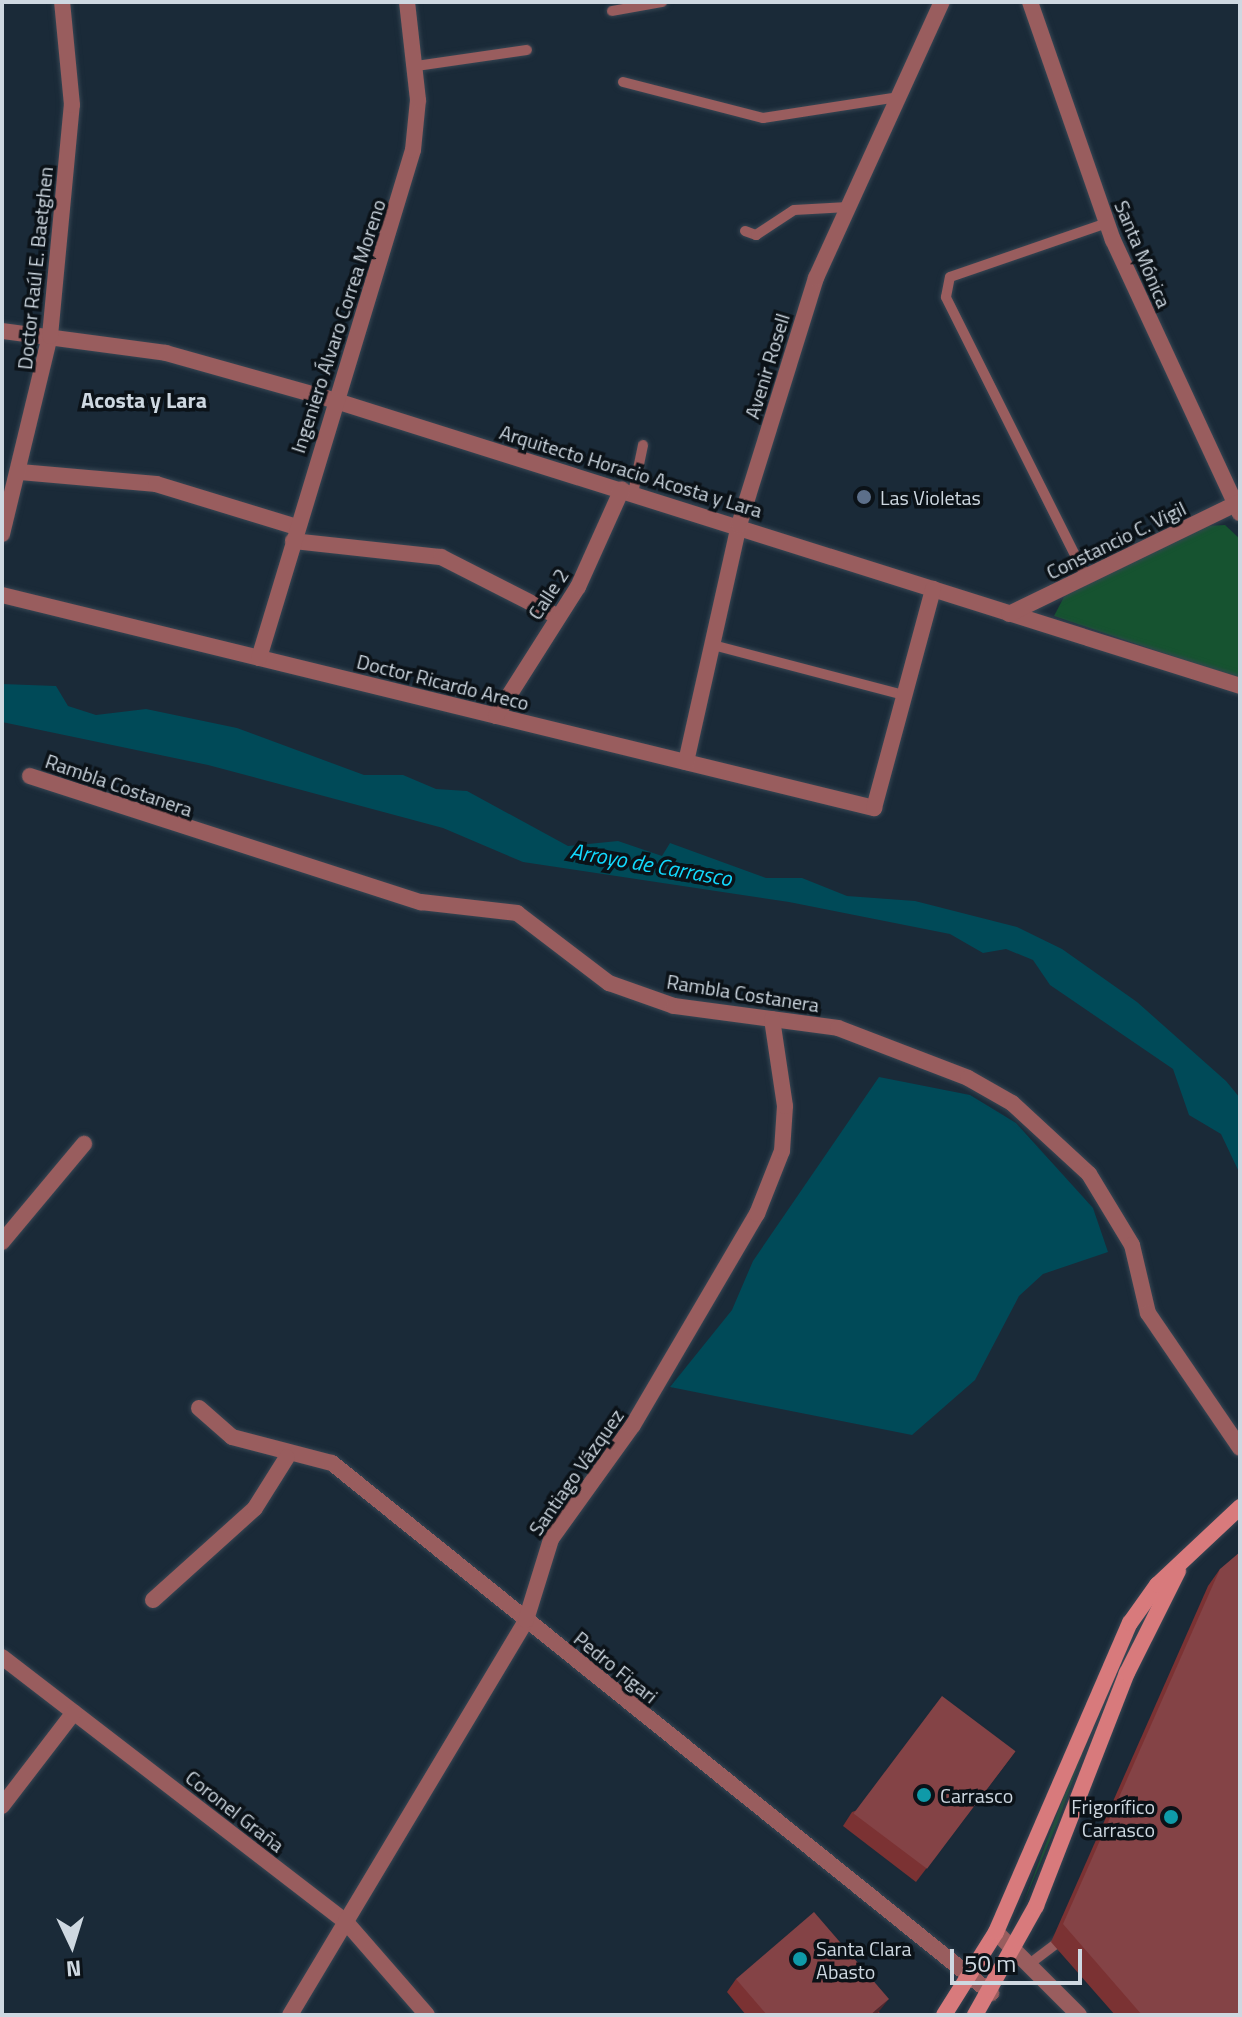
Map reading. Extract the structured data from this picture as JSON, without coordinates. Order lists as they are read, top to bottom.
{
  "streets": {
    "street": [
      "Santa Mónica",
      "Doctor Raúl E. Baetghen",
      "Ingeniero Álvaro Correa Moreno",
      "Avenir Rosell",
      "Arquitecto Horacio Acosta y Lara",
      "Constancio C. Vigil",
      "Calle 2",
      "Doctor Ricardo Areco",
      "Rambla Costanera",
      "Santiago Vázquez",
      "Pedro Figari",
      "Coronel Graña"
    ]
  },
  "crossings": [
    ["Santa Mónica", "Constancio C. Vigil"],
    ["Doctor Raúl E. Baetghen", "Arquitecto Horacio Acosta y Lara"],
    ["Ingeniero Álvaro Correa Moreno", "Arquitecto Horacio Acosta y Lara"],
    ["Ingeniero Álvaro Correa Moreno", "Doctor Ricardo Areco"],
    ["Avenir Rosell", "Arquitecto Horacio Acosta y Lara"],
    ["Avenir Rosell", "Doctor Ricardo Areco"],
    ["Arquitecto Horacio Acosta y Lara", "Constancio C. Vigil"],
    ["Arquitecto Horacio Acosta y Lara", "Calle 2"],
    ["Calle 2", "Doctor Ricardo Areco"],
    ["Rambla Costanera", "Santiago Vázquez"],
    ["Santiago Vázquez", "Pedro Figari"],
    ["Santiago Vázquez", "Coronel Graña"]
  ],
  "districts": ["Acosta y Lara"],
  "water": ["Arroyo de Carrasco"],
  "places": [
    "Las Violetas",
    "Carrasco",
    "Frigorífico Carrasco",
    "Santa Clara Abasto"
  ],
  "scale_bar": "50 m",
  "north": "bottom"
}
